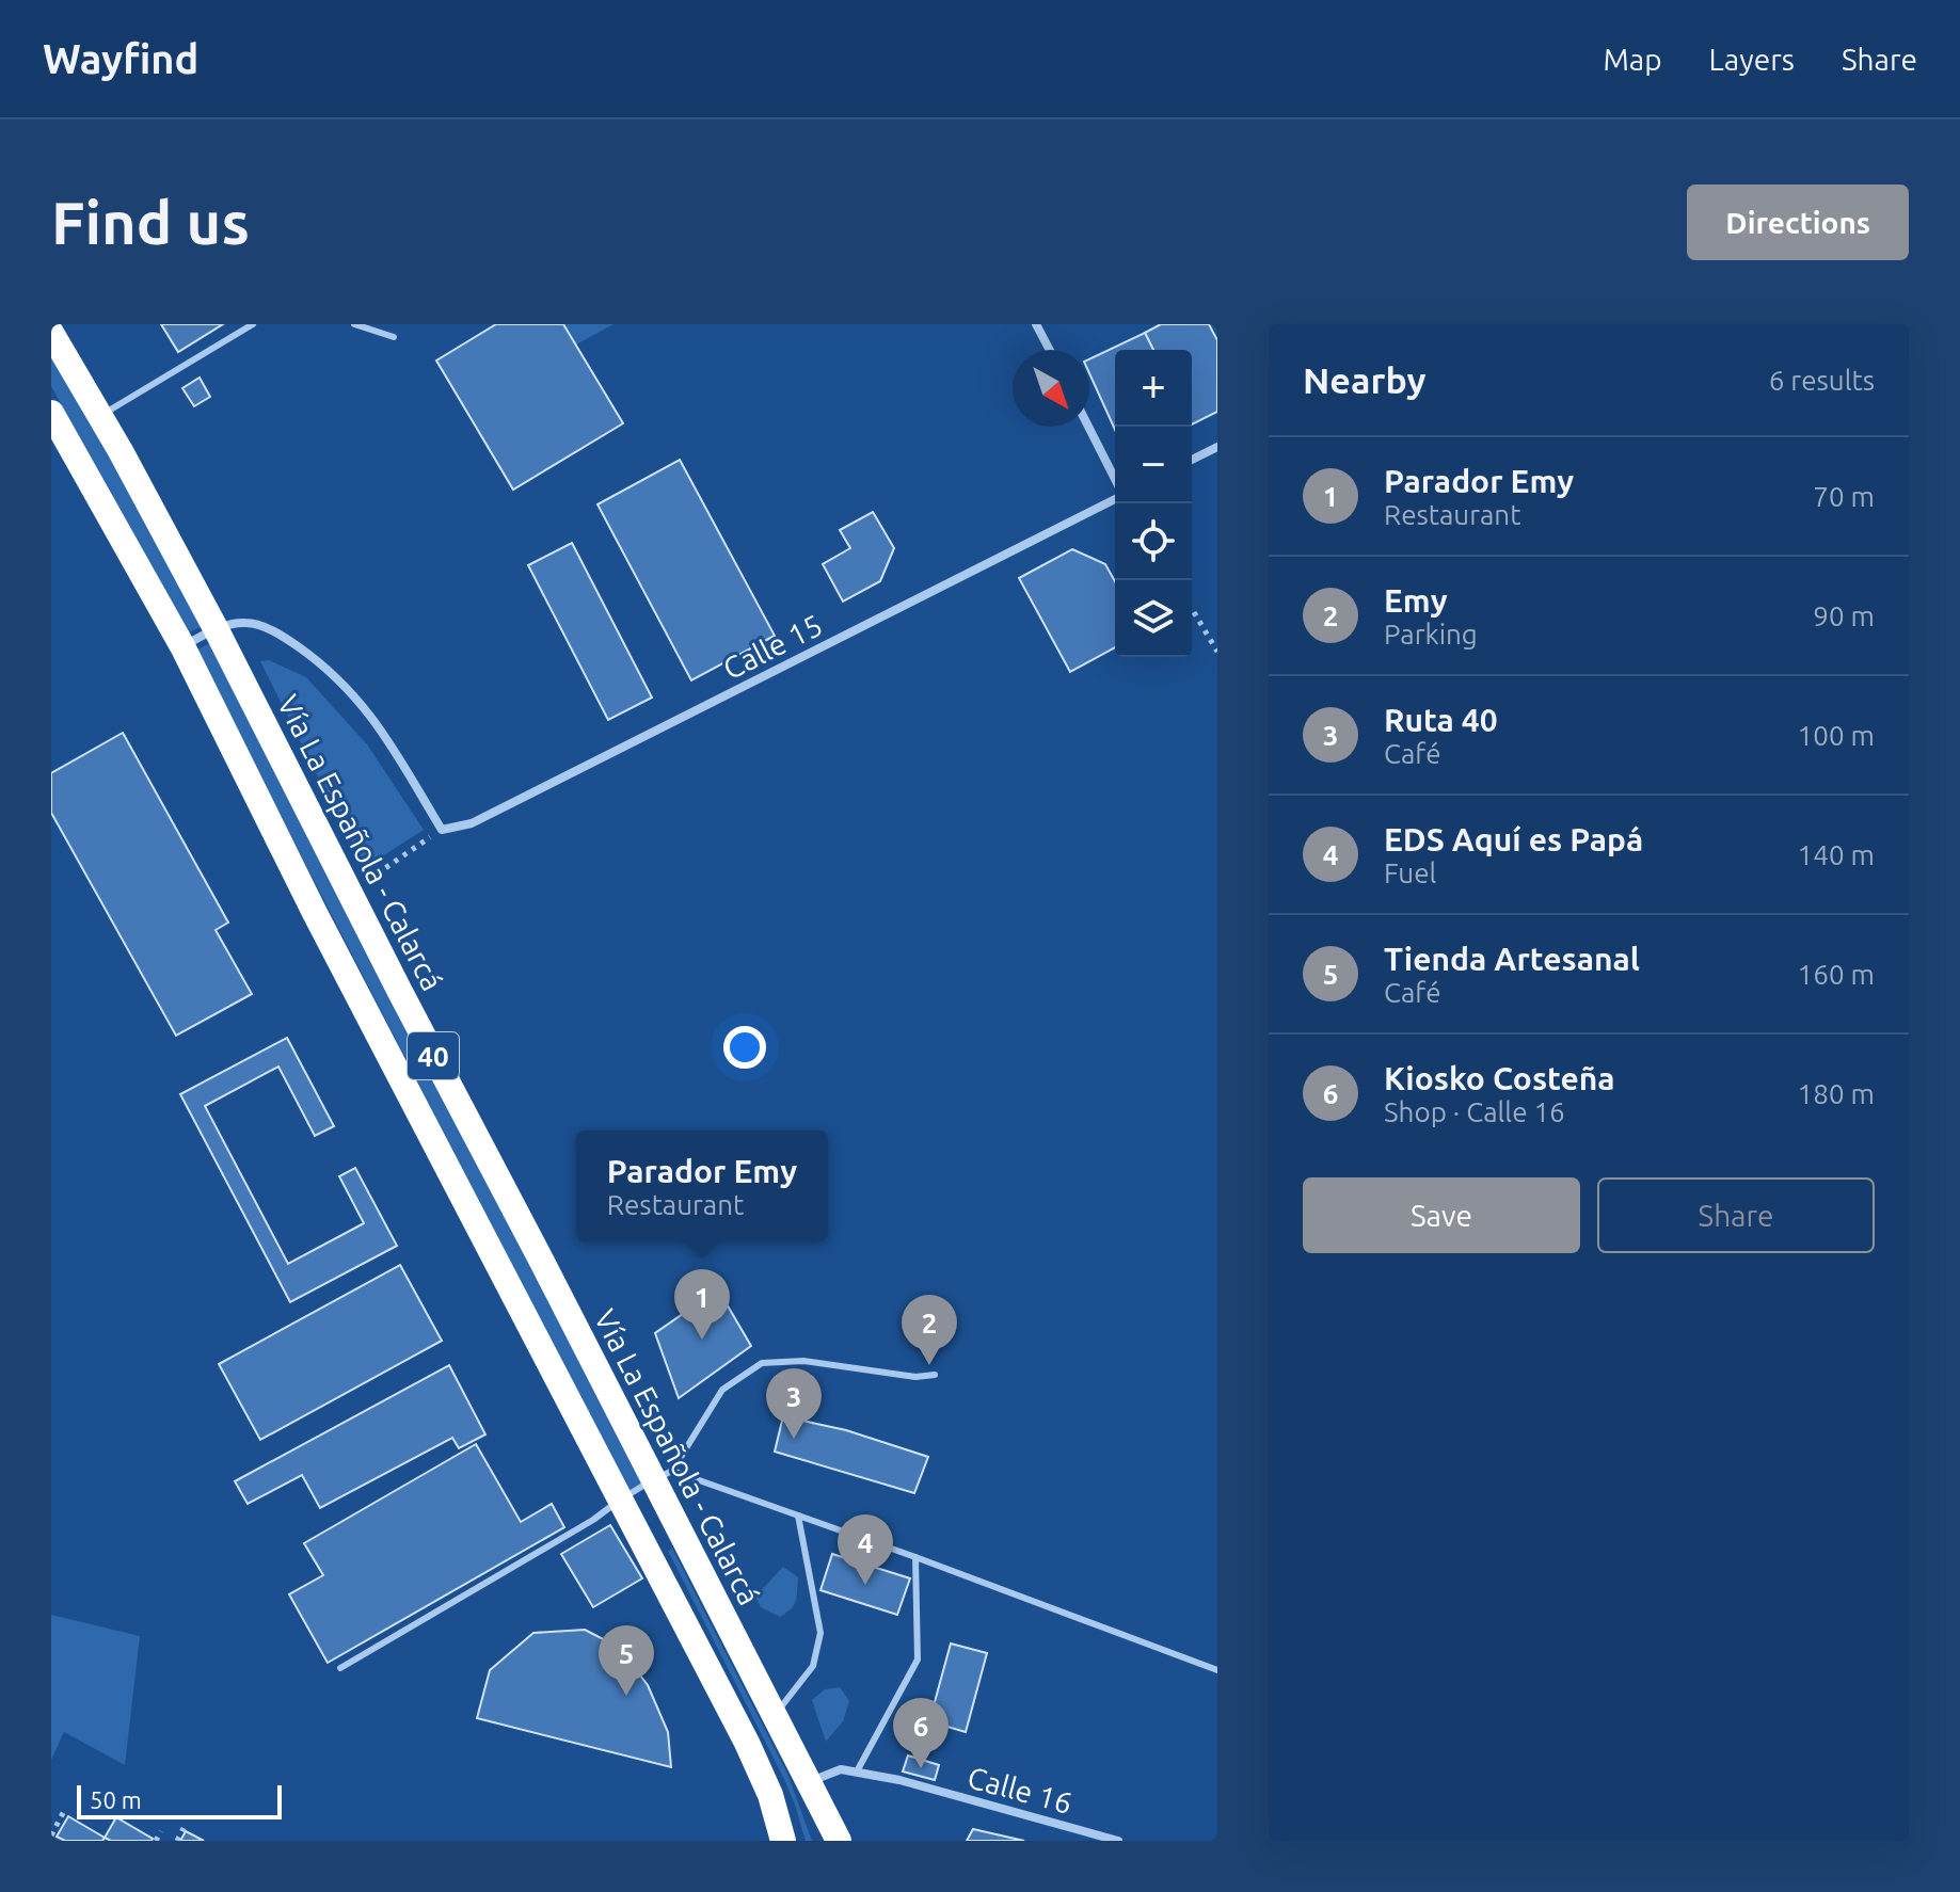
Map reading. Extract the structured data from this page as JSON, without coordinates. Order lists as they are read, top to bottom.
{
  "streets": {
    "highway": ["Vía La Española - Calarcá", "40"],
    "street": ["Calle 15", "Calle 16"]
  },
  "crossings": [
    ["Vía La Española - Calarcá", "Calle 16"]
  ],
  "scale_bar": "50 m",
  "north": "bottom right",
  "page": {
    "header": "Wayfind",
    "nav": ["Map", "Layers", "Share"],
    "buttons": [
      "Directions",
      ["Save", "Share"]
    ],
    "title": "Find us",
    "heading": ["Nearby", "6 results"],
    "map_buttons": ["+", "−"],
    "list": [
      {
        "mark": "1",
        "name": "Parador Emy",
        "note": "Restaurant",
        "value": "70 m"
      },
      {
        "mark": "2",
        "name": "Emy",
        "note": "Parking",
        "value": "90 m"
      },
      {
        "mark": "3",
        "name": "Ruta 40",
        "note": "Café",
        "value": "100 m"
      },
      {
        "mark": "4",
        "name": "EDS Aquí es Papá",
        "note": "Fuel",
        "value": "140 m"
      },
      {
        "mark": "5",
        "name": "Tienda Artesanal",
        "note": "Café",
        "value": "160 m"
      },
      {
        "mark": "6",
        "name": "Kiosko Costeña",
        "note": "Shop · Calle 16",
        "value": "180 m"
      }
    ],
    "popup": ["Parador Emy", "Restaurant"],
    "pins": [
      "1",
      "2",
      "3",
      "4",
      "5",
      "6"
    ],
    "scale": "50 m"
  }
}
